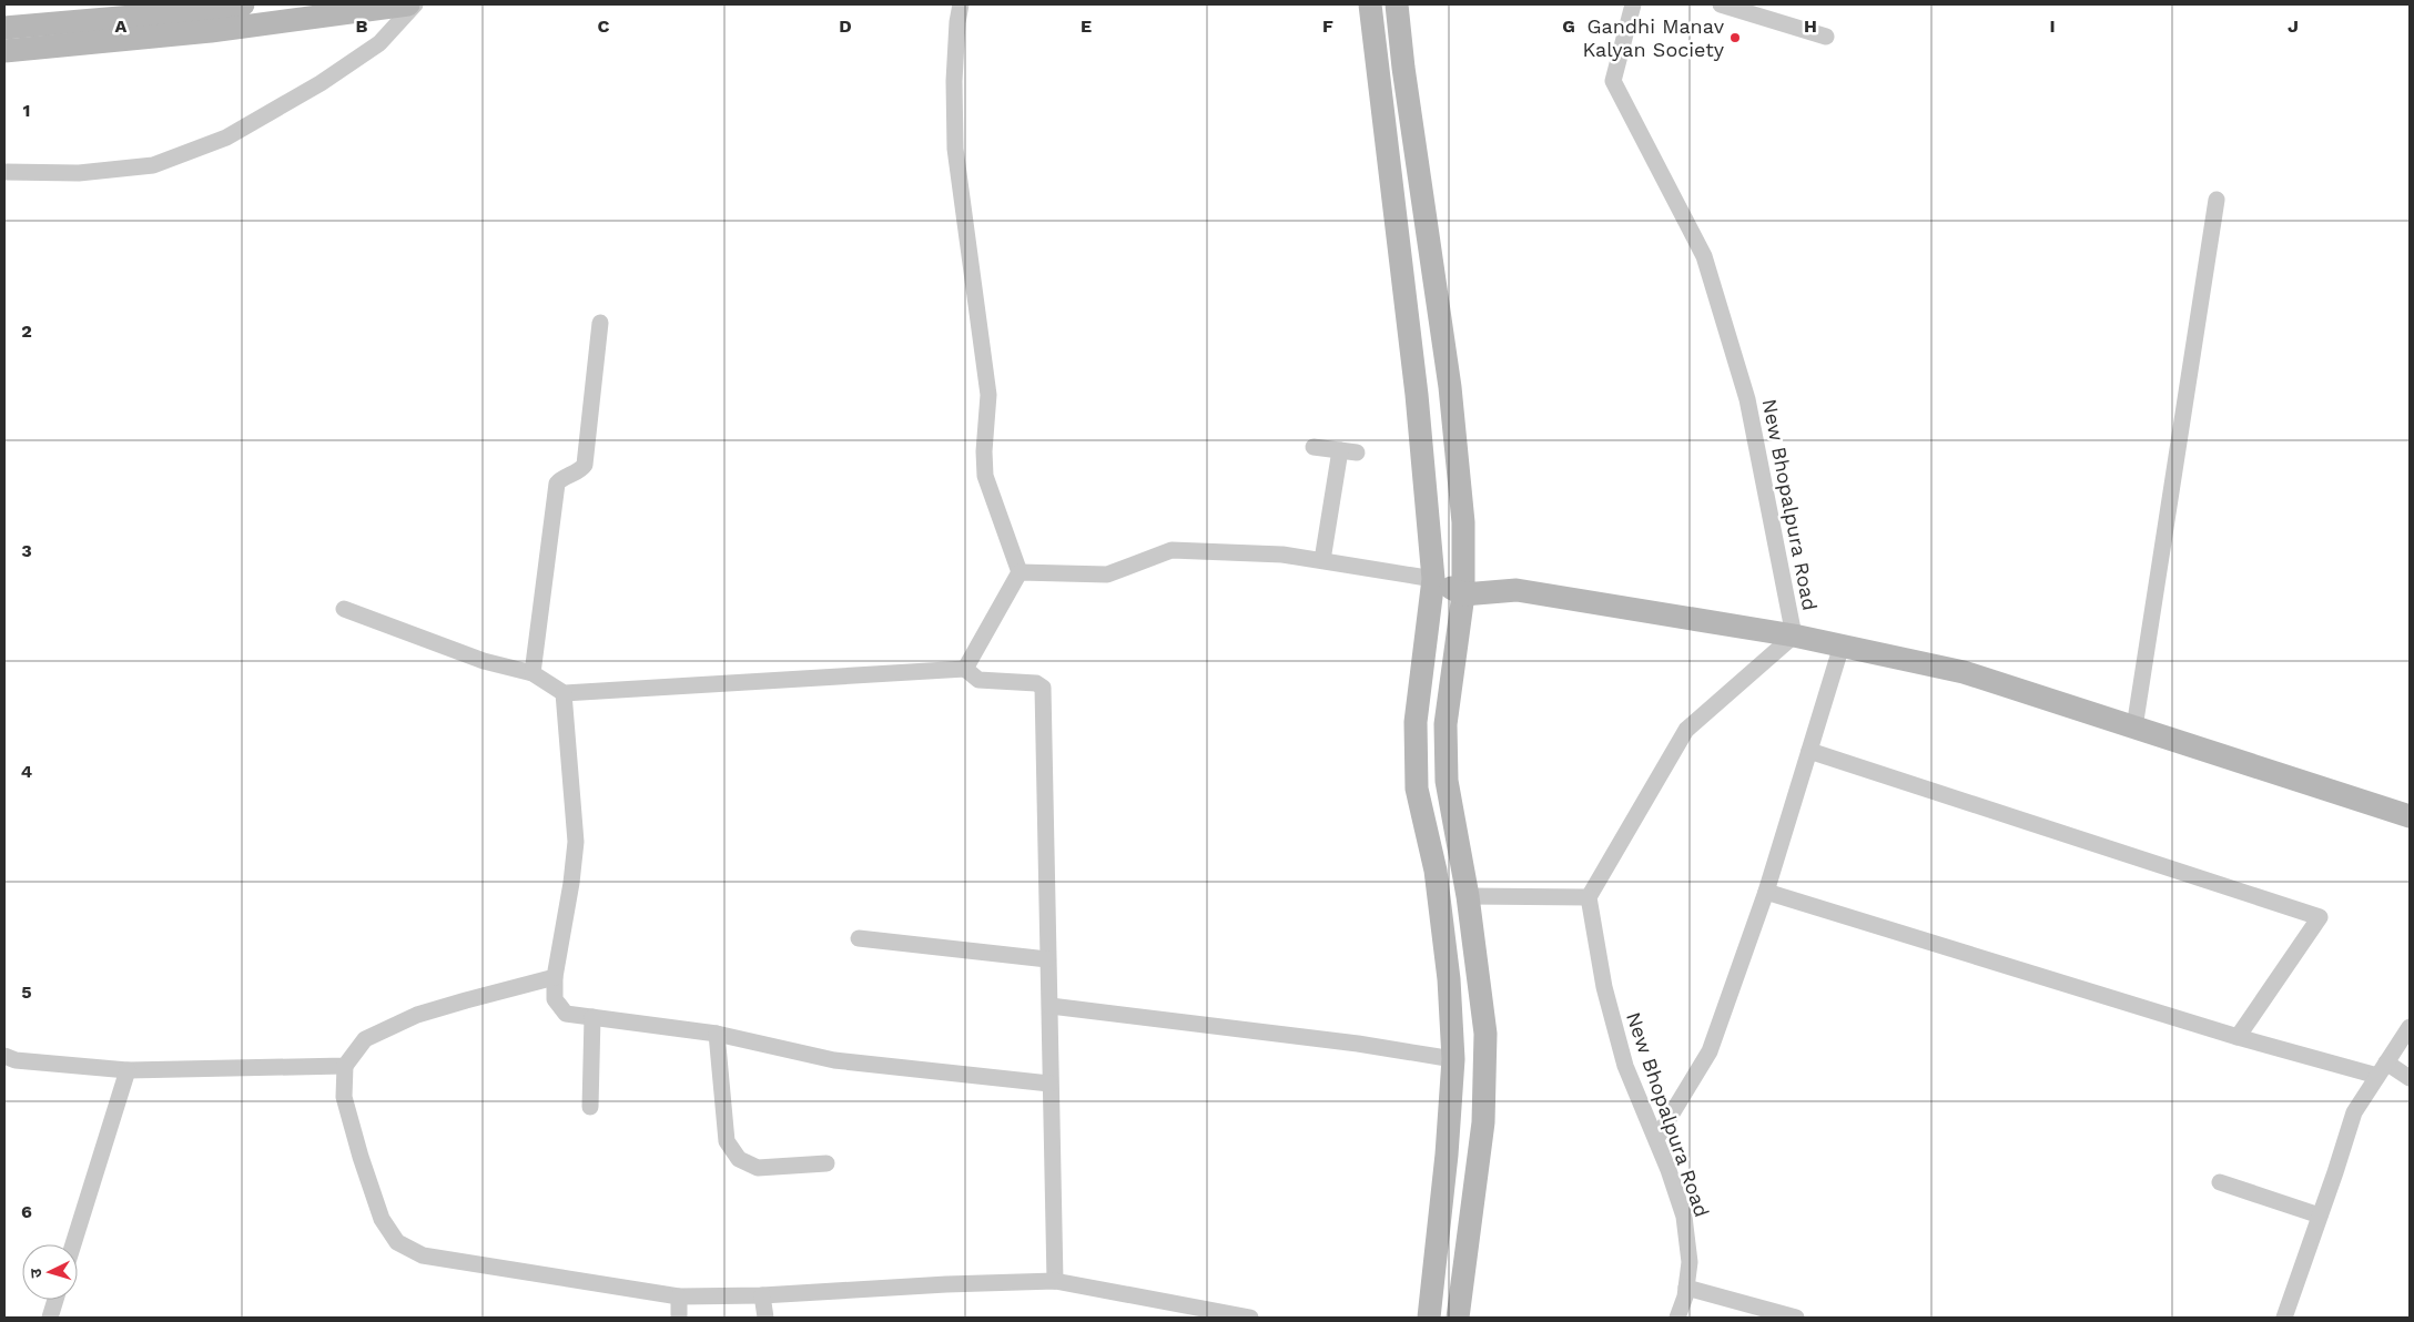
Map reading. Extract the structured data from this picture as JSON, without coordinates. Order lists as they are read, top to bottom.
{
  "streets": {
    "street": ["New Bhopalpura Road"]
  },
  "places": ["Gandhi Manav Kalyan Society"],
  "north": "left",
  "grid": {
    "columns": [
      "A",
      "B",
      "C",
      "D",
      "E",
      "F",
      "G",
      "H",
      "I",
      "J"
    ],
    "rows": [
      "1",
      "2",
      "3",
      "4",
      "5",
      "6"
    ]
  }
}
